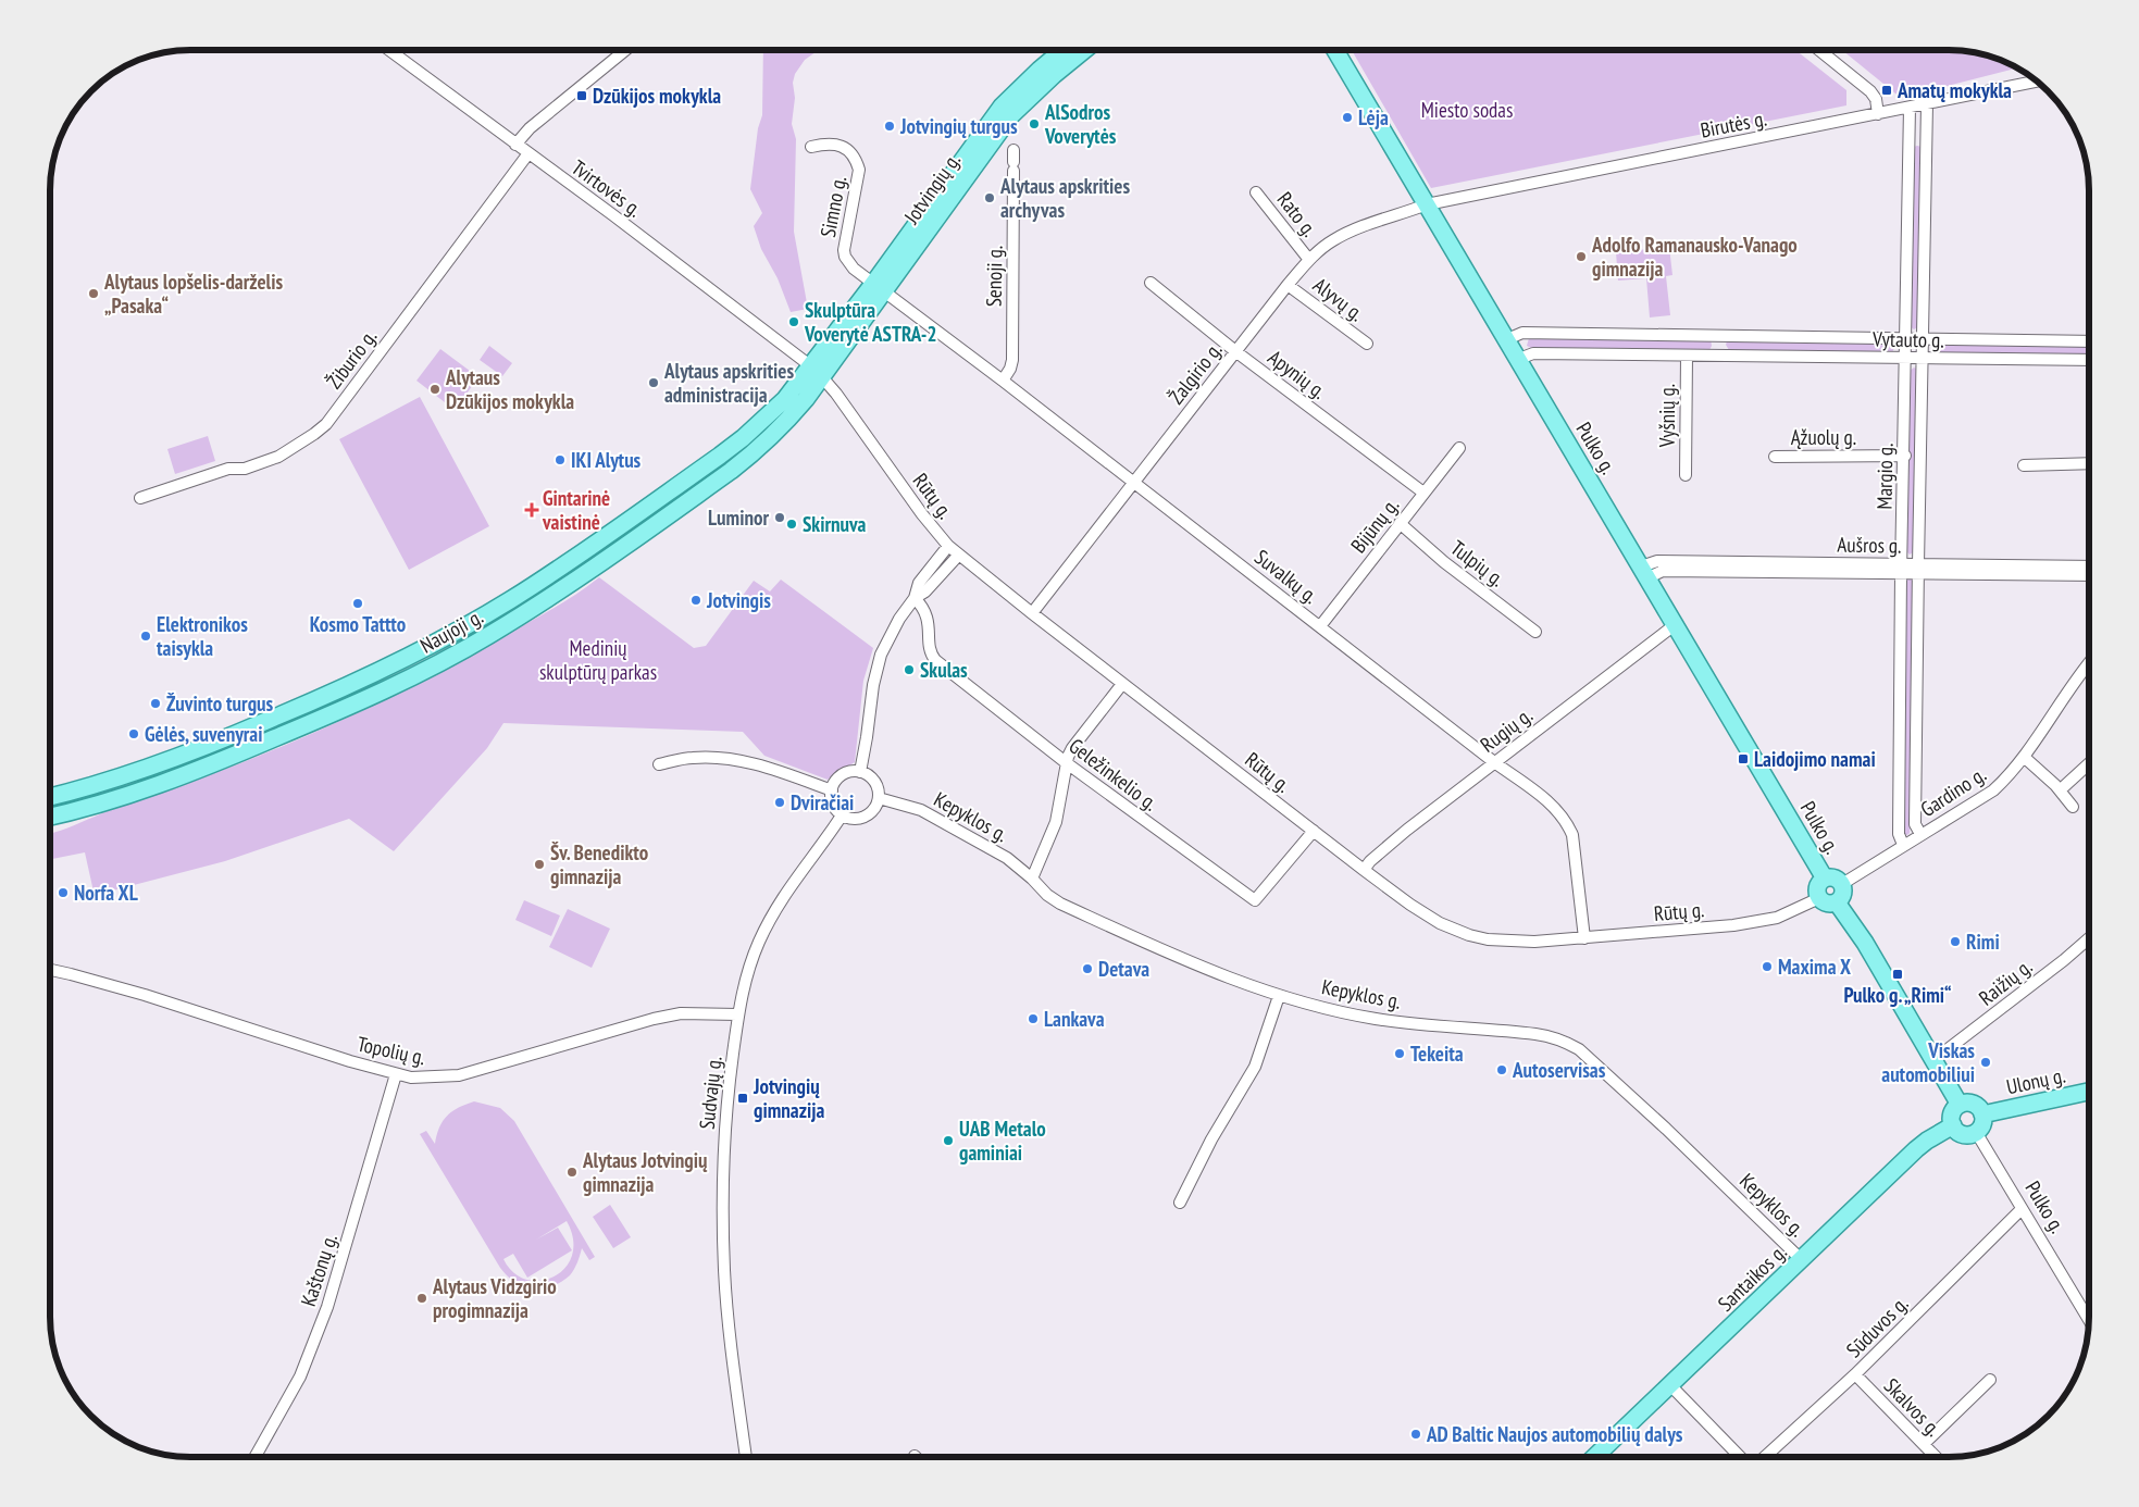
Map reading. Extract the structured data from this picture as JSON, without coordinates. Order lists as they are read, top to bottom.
{
  "streets": {
    "main road": [
      "Jotvingių g.",
      "Pulko g.",
      "Naujoji g.",
      "Ulonų g.",
      "Santaikos g."
    ],
    "street": [
      "Birutės g.",
      "Tvirtovės g.",
      "Simno g.",
      "Rato g.",
      "Senoji g.",
      "Alyvų g.",
      "Vytauto g.",
      "Žiburio g.",
      "Žalgirio g.",
      "Apynių g.",
      "Vyšnių g.",
      "Ąžuolų g.",
      "Margio g.",
      "Rūtų g.",
      "Bijūnų g.",
      "Aušros g.",
      "Tulpių g.",
      "Suvalkų g.",
      "Rugių g.",
      "Geležinkelio g.",
      "Gardino g.",
      "Kepyklos g.",
      "Raižių g.",
      "Topolių g.",
      "Sudvajų g.",
      "Kaštonų g.",
      "Sūduvos g.",
      "Skalvos g."
    ]
  },
  "crossings": [
    ["Birutės g.", "Žalgirio g."],
    ["Birutės g.", "Pulko g."],
    ["Birutės g.", "Margio g."],
    ["Tvirtovės g.", "Jotvingių g."],
    ["Tvirtovės g.", "Žiburio g."],
    ["Tvirtovės g.", "Rūtų g."],
    ["Tvirtovės g.", "Naujoji g."],
    ["Jotvingių g.", "Simno g."],
    ["Jotvingių g.", "Rūtų g."],
    ["Jotvingių g.", "Suvalkų g."],
    ["Jotvingių g.", "Naujoji g."],
    ["Simno g.", "Suvalkų g."],
    ["Rato g.", "Žalgirio g."],
    ["Senoji g.", "Suvalkų g."],
    ["Alyvų g.", "Žalgirio g."],
    ["Vytauto g.", "Vyšnių g."],
    ["Vytauto g.", "Pulko g."],
    ["Vytauto g.", "Margio g."],
    ["Žalgirio g.", "Apynių g."],
    ["Žalgirio g.", "Pulko g."],
    ["Žalgirio g.", "Rūtų g."],
    ["Žalgirio g.", "Suvalkų g."],
    ["Apynių g.", "Bijūnų g."],
    ["Ąžuolų g.", "Margio g."],
    ["Pulko g.", "Rūtų g."],
    ["Pulko g.", "Aušros g."],
    ["Pulko g.", "Rugių g."],
    ["Pulko g.", "Gardino g."],
    ["Pulko g.", "Ulonų g."],
    ["Pulko g.", "Santaikos g."],
    ["Pulko g.", "Sūduvos g."],
    ["Margio g.", "Aušros g."],
    ["Margio g.", "Gardino g."],
    ["Rūtų g.", "Suvalkų g."],
    ["Rūtų g.", "Naujoji g."],
    ["Rūtų g.", "Rugių g."],
    ["Rūtų g.", "Geležinkelio g."],
    ["Rūtų g.", "Gardino g."],
    ["Bijūnų g.", "Tulpių g."],
    ["Bijūnų g.", "Suvalkų g."],
    ["Suvalkų g.", "Rugių g."],
    ["Kepyklos g.", "Sudvajų g."],
    ["Kepyklos g.", "Santaikos g."],
    ["Topolių g.", "Sudvajų g."],
    ["Topolių g.", "Kaštonų g."],
    ["Ulonų g.", "Santaikos g."],
    ["Sūduvos g.", "Skalvos g."]
  ],
  "parks": ["Miesto sodas", "Medinių skulptūrų parkas"],
  "places": {
    "transit": [
      "Amatų mokykla",
      "Dzūkijos mokykla",
      "Laidojimo namai",
      "Pulko g. „Rimi“",
      "Jotvingių gimnazija"
    ],
    "other": [
      "Lėja",
      "AlSodros Voverytės",
      "Jotvingių turgus",
      "Alytaus apskrities archyvas",
      "Adolfo Ramanausko-Vanago gimnazija",
      "Alytaus lopšelis-darželis „Pasaka“",
      "Skulptūra Voverytė ASTRA-2",
      "Alytaus apskrities administracija",
      "Alytaus Dzūkijos mokykla",
      "IKI Alytus",
      "Luminor",
      "Skirnuva",
      "Jotvingis",
      "Kosmo Tattto",
      "Elektronikos taisykla",
      "Skulas",
      "Žuvinto turgus",
      "Gėlės, suvenyrai",
      "Dviračiai",
      "Šv. Benedikto gimnazija",
      "Norfa XL",
      "Rimi",
      "Maxima X",
      "Detava",
      "Lankava",
      "Tekeita",
      "Viskas automobiliui",
      "Autoservisas",
      "UAB Metalo gaminiai",
      "Alytaus Jotvingių gimnazija",
      "Alytaus Vidzgirio progimnazija",
      "AD Baltic Naujos automobilių dalys"
    ],
    "health": ["Gintarinė vaistinė"]
  }
}
